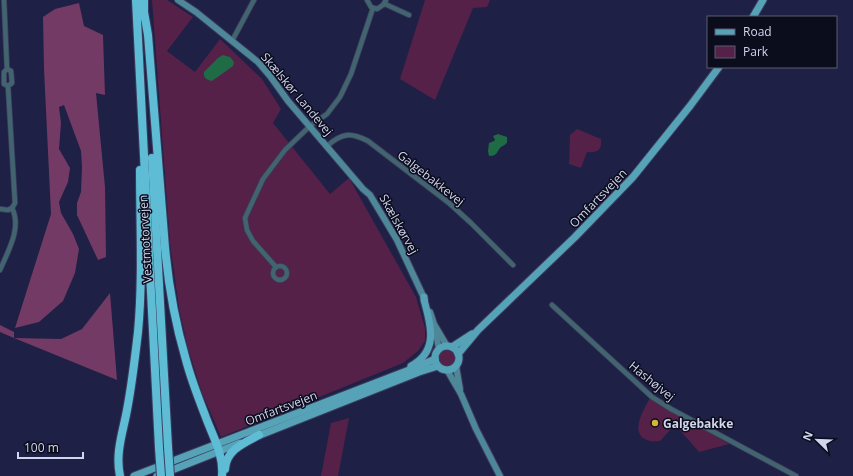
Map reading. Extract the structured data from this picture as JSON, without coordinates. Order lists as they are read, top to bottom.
{
  "streets": {
    "highway": ["Vestmotorvejen"],
    "main road": ["Omfartsvejen"],
    "street": [
      "Skælskør Landevej",
      "Galgebakkevej",
      "Skælskørvej",
      "Hashøjvej"
    ]
  },
  "crossings": [
    ["Skælskør Landevej", "Galgebakkevej"],
    ["Skælskør Landevej", "Skælskørvej"],
    ["Galgebakkevej", "Skælskørvej"],
    ["Omfartsvejen", "Skælskørvej"]
  ],
  "places": ["Galgebakke"],
  "legend": ["Road", "Park"],
  "scale_bar": "100 m",
  "north": "top left"
}
